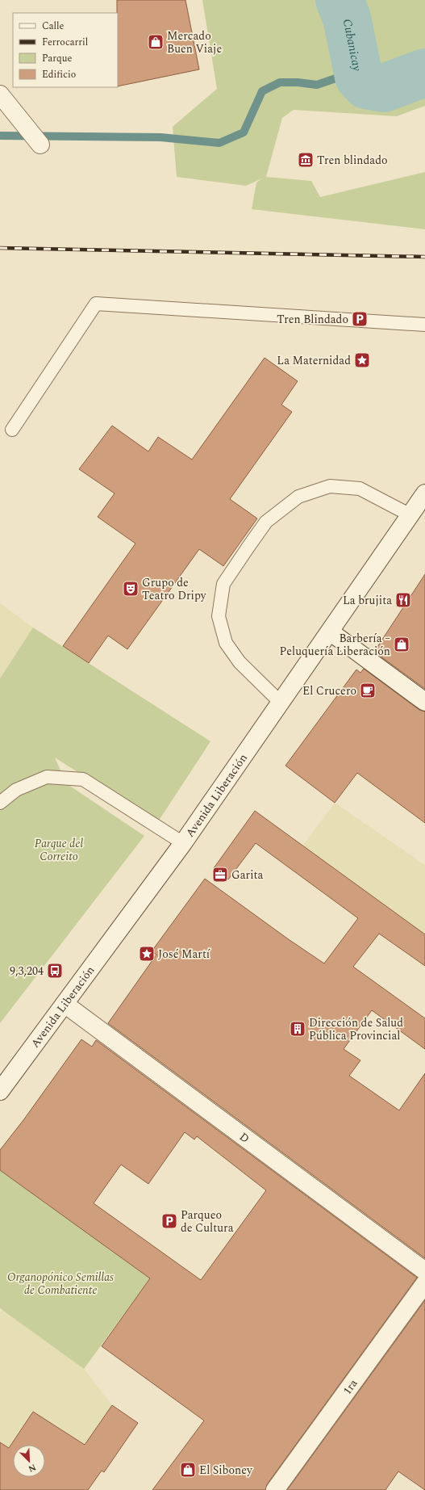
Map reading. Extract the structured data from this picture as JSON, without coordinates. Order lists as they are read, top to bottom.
{
  "streets": {
    "street": ["Avenida Liberación", "D", "1ra"]
  },
  "crossings": [
    ["Avenida Liberación", "D"]
  ],
  "water": ["Cubanicay"],
  "parks": ["Parque del Correito", "Organopónico Semillas de Combatiente"],
  "places": {
    "shop": ["Mercado Buen Viaje", "Barbería – Peluquería Liberación", "El Siboney"],
    "museum": ["Tren blindado"],
    "parking": ["Tren Blindado", "Parqueo de Cultura"],
    "place": ["La Maternidad", "José Martí"],
    "theatre": ["Grupo de Teatro Dripy"],
    "restaurant": ["La brujita"],
    "cafe": ["El Crucero"],
    "office": ["Garita"],
    "bus stop": ["9,3,204"],
    "building": ["Dirección de Salud Pública Provincial"]
  },
  "legend": [
    "Calle",
    "Ferrocarril",
    "Parque",
    "Edificio"
  ],
  "north": "bottom right"
}
